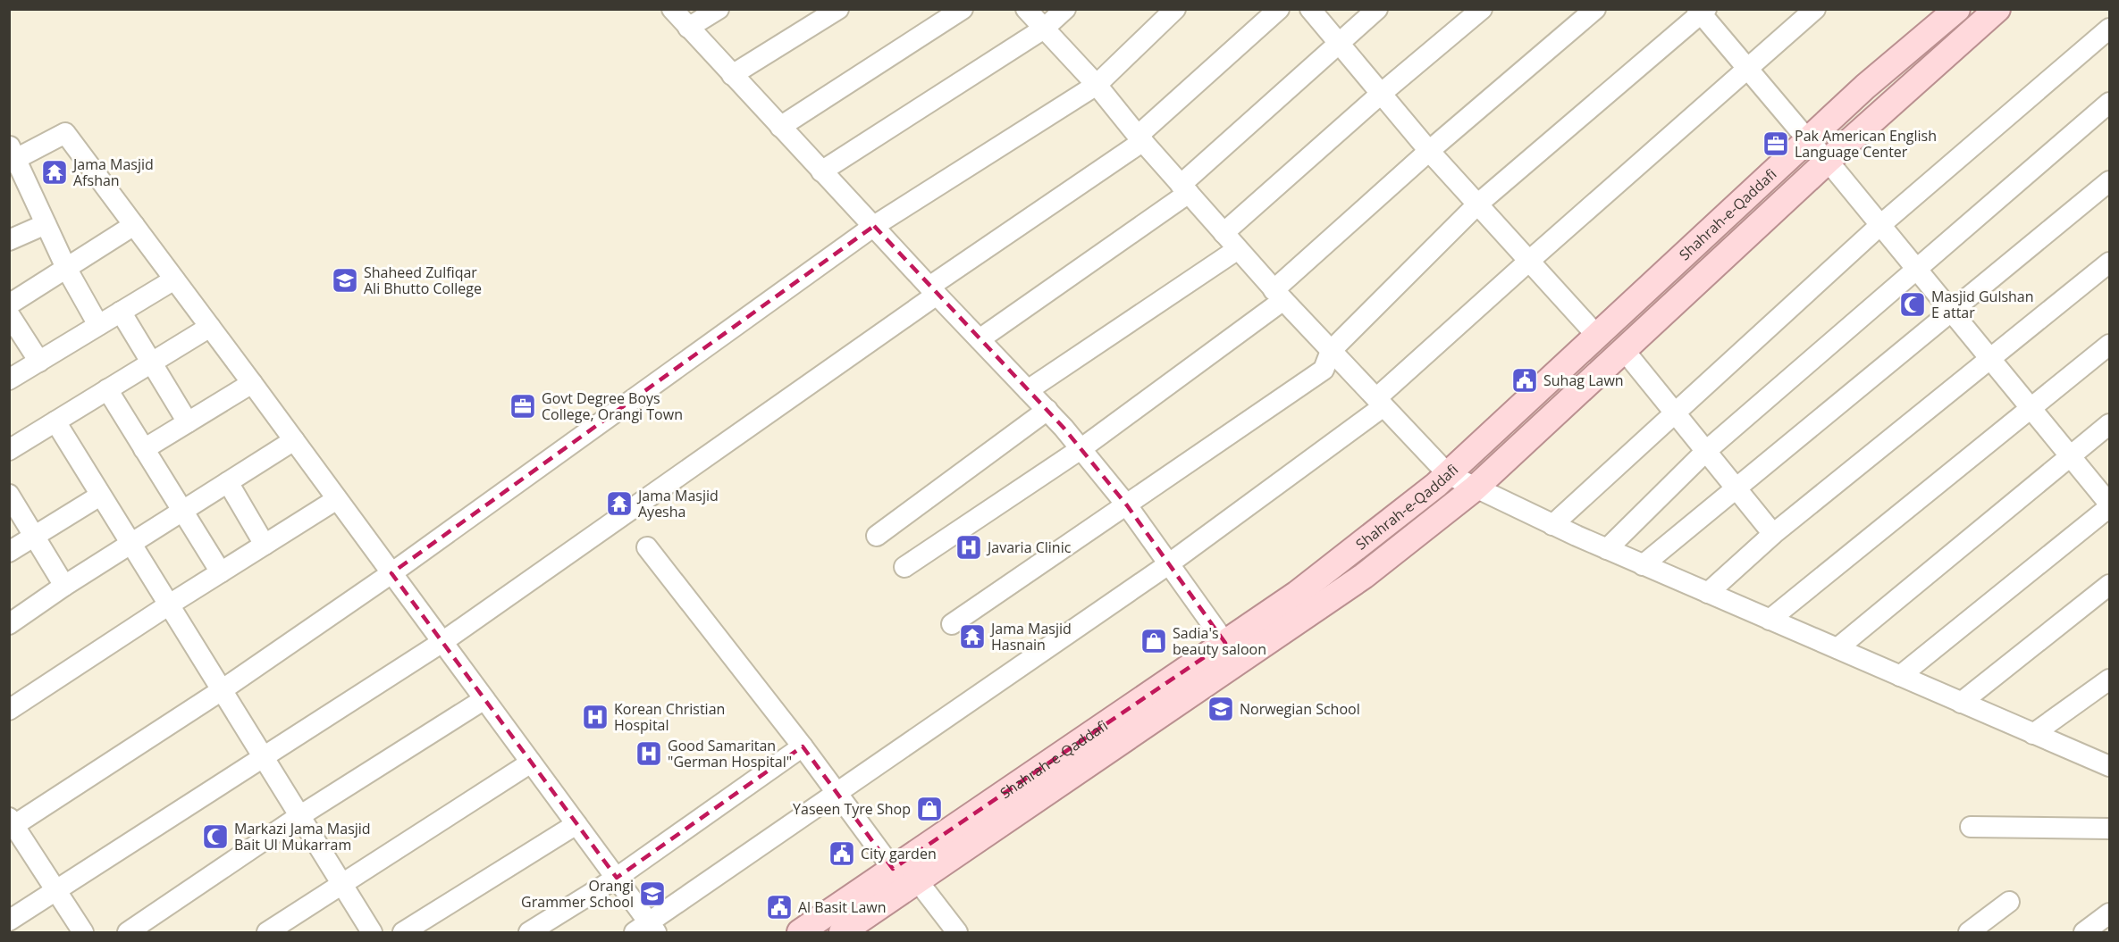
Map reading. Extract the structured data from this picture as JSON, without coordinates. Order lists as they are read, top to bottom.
{
  "streets": {
    "main road": ["Shahrah-e-Qaddafi"]
  },
  "places": {
    "office": ["Pak American English Language Center", "Govt Degree Boys College, Orangi Town"],
    "temple": ["Jama Masjid Afshan", "Jama Masjid Ayesha", "Jama Masjid Hasnain"],
    "school or university": ["Shaheed Zulfiqar Ali Bhutto College", "Norwegian School", "Orangi Grammer School"],
    "mosque": ["Masjid Gulshan E attar", "Markazi Jama Masjid Bait Ul Mukarram"],
    "public building": ["Suhag Lawn", "City garden", "Al Basit Lawn"],
    "hospital": ["Javaria Clinic", "Korean Christian Hospital", "Good Samaritan \"German Hospital\""],
    "shop": ["Sadia's beauty saloon", "Yaseen Tyre Shop"]
  }
}
